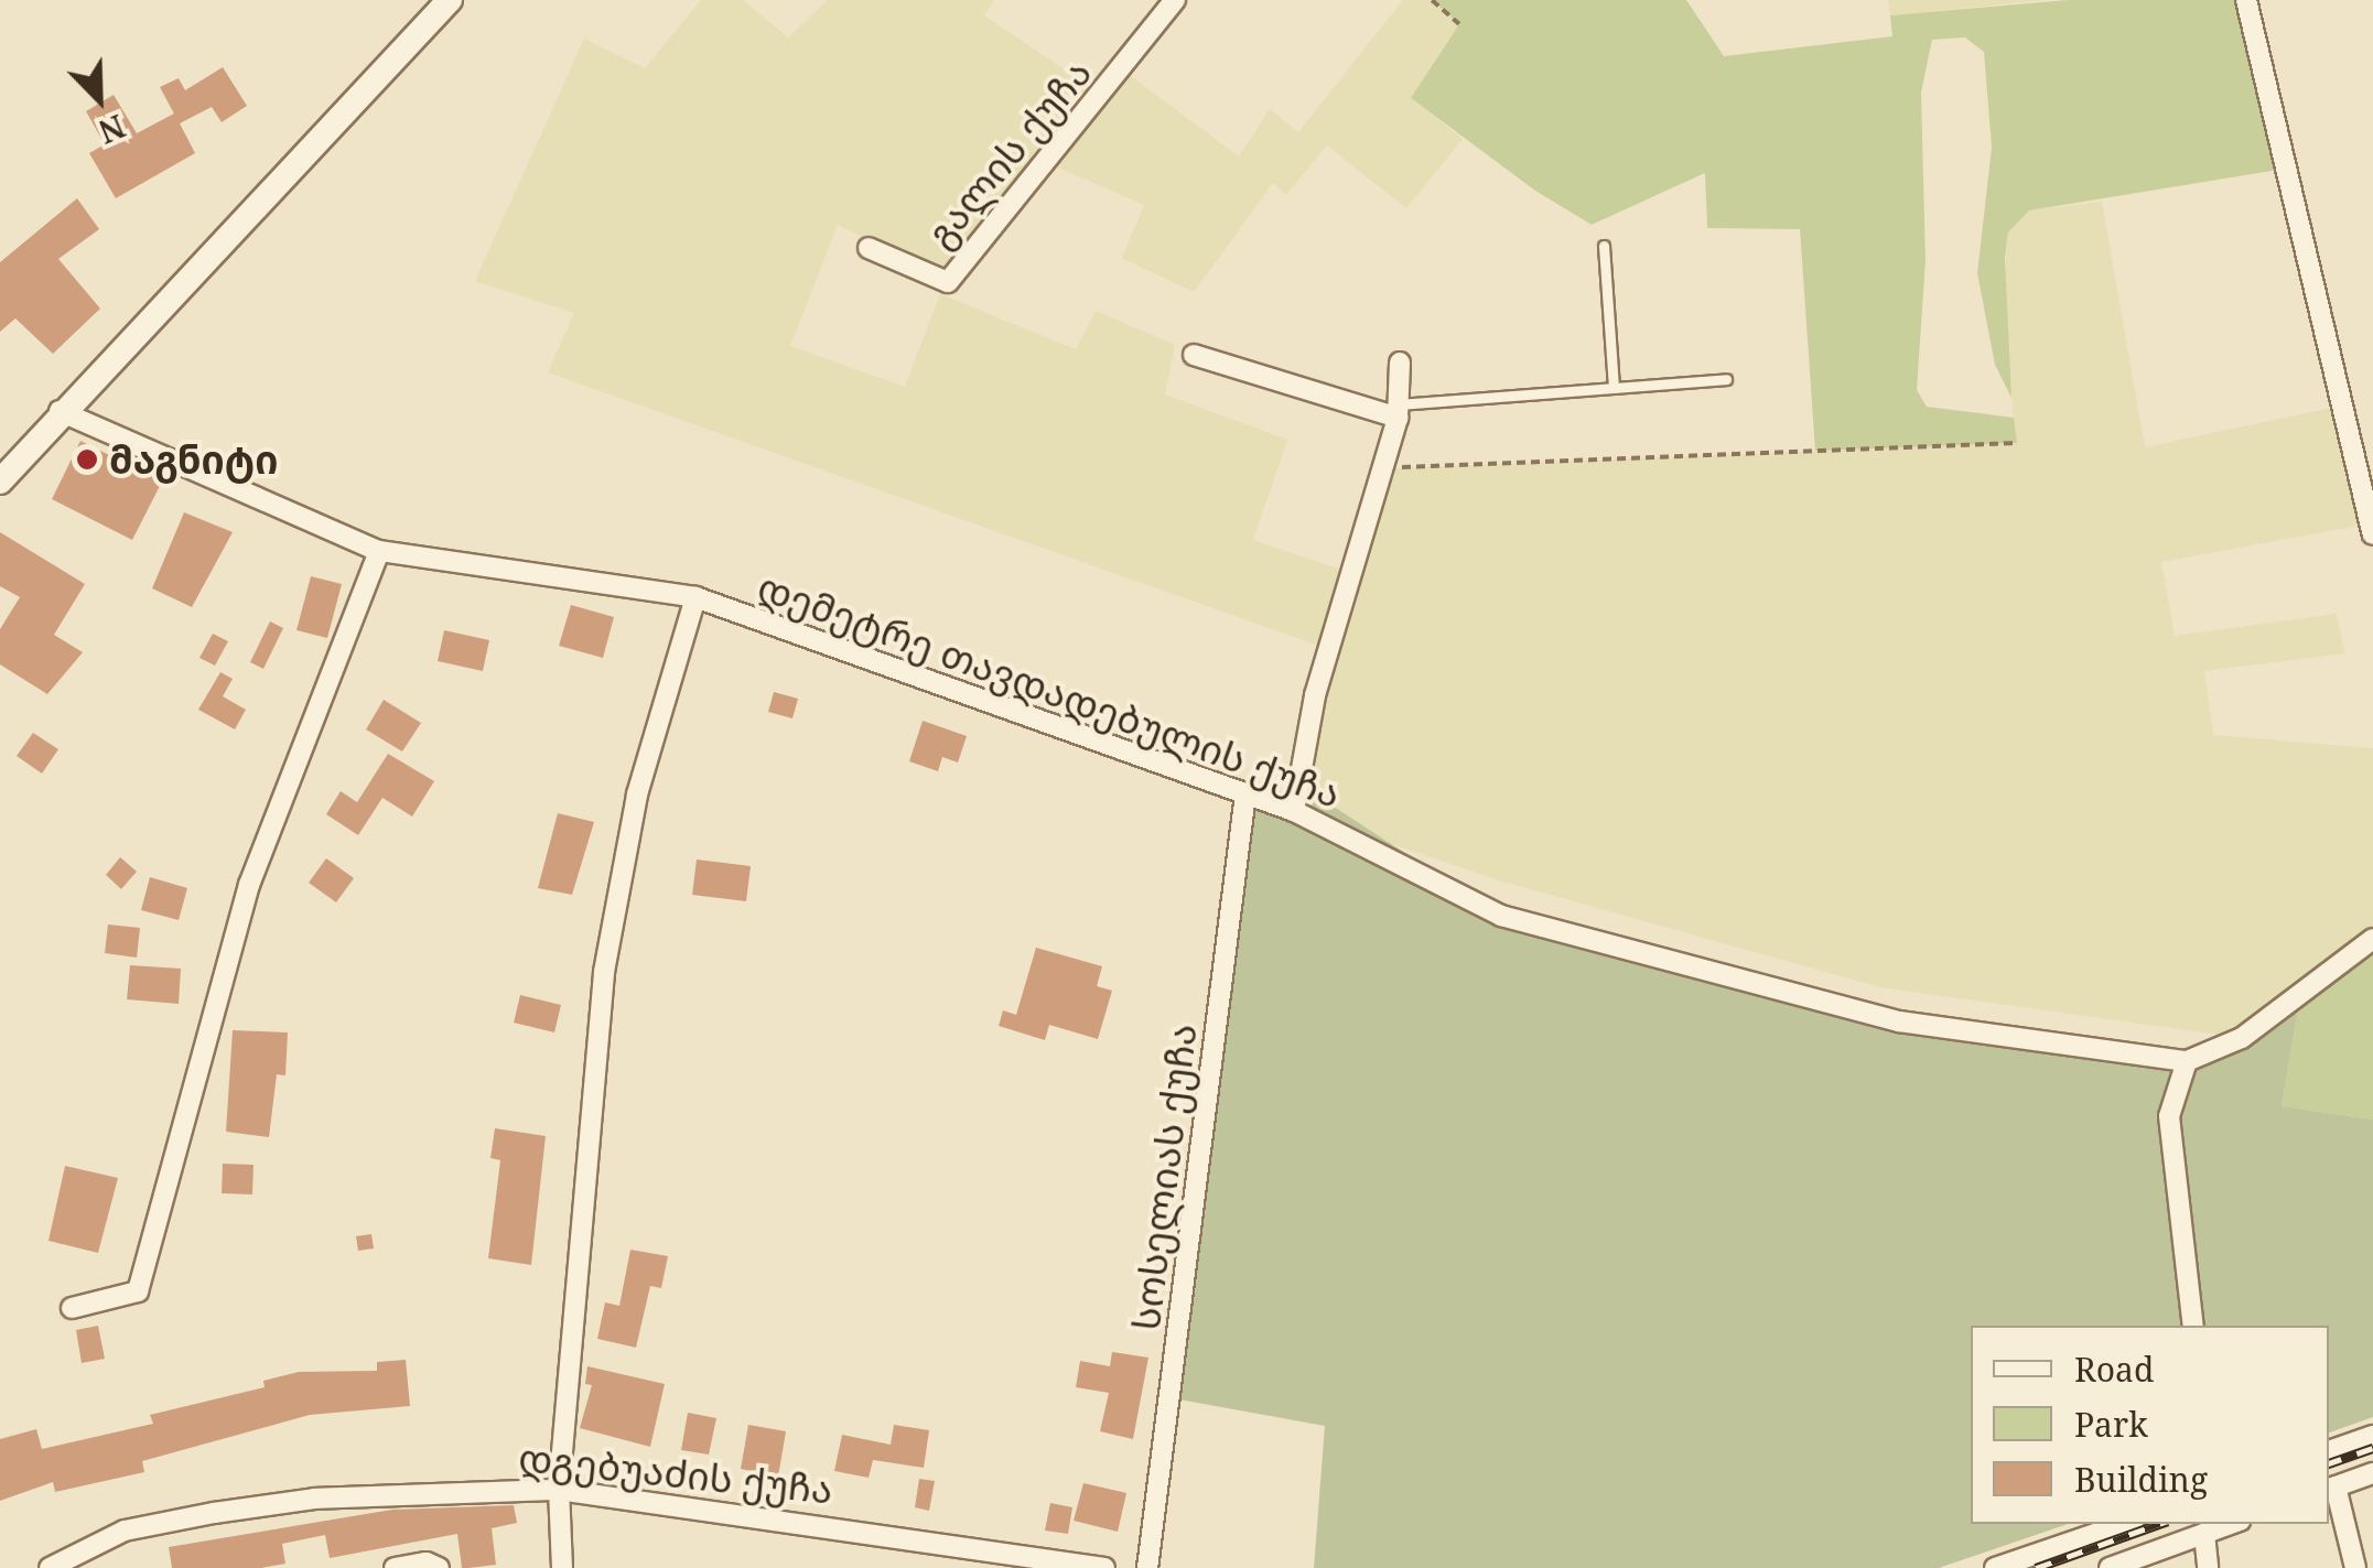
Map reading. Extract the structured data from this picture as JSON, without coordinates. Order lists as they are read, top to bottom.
{
  "streets": {
    "street": [
      "გალის ქუჩა",
      "დემეტრე თავდადებულის ქუჩა",
      "სოსელიას ქუჩა",
      "დგებუაძის ქუჩა"
    ]
  },
  "crossings": [
    ["დემეტრე თავდადებულის ქუჩა", "სოსელიას ქუჩა"]
  ],
  "places": ["მაგნიტი"],
  "legend": ["Road", "Park", "Building"],
  "north": "bottom right"
}
